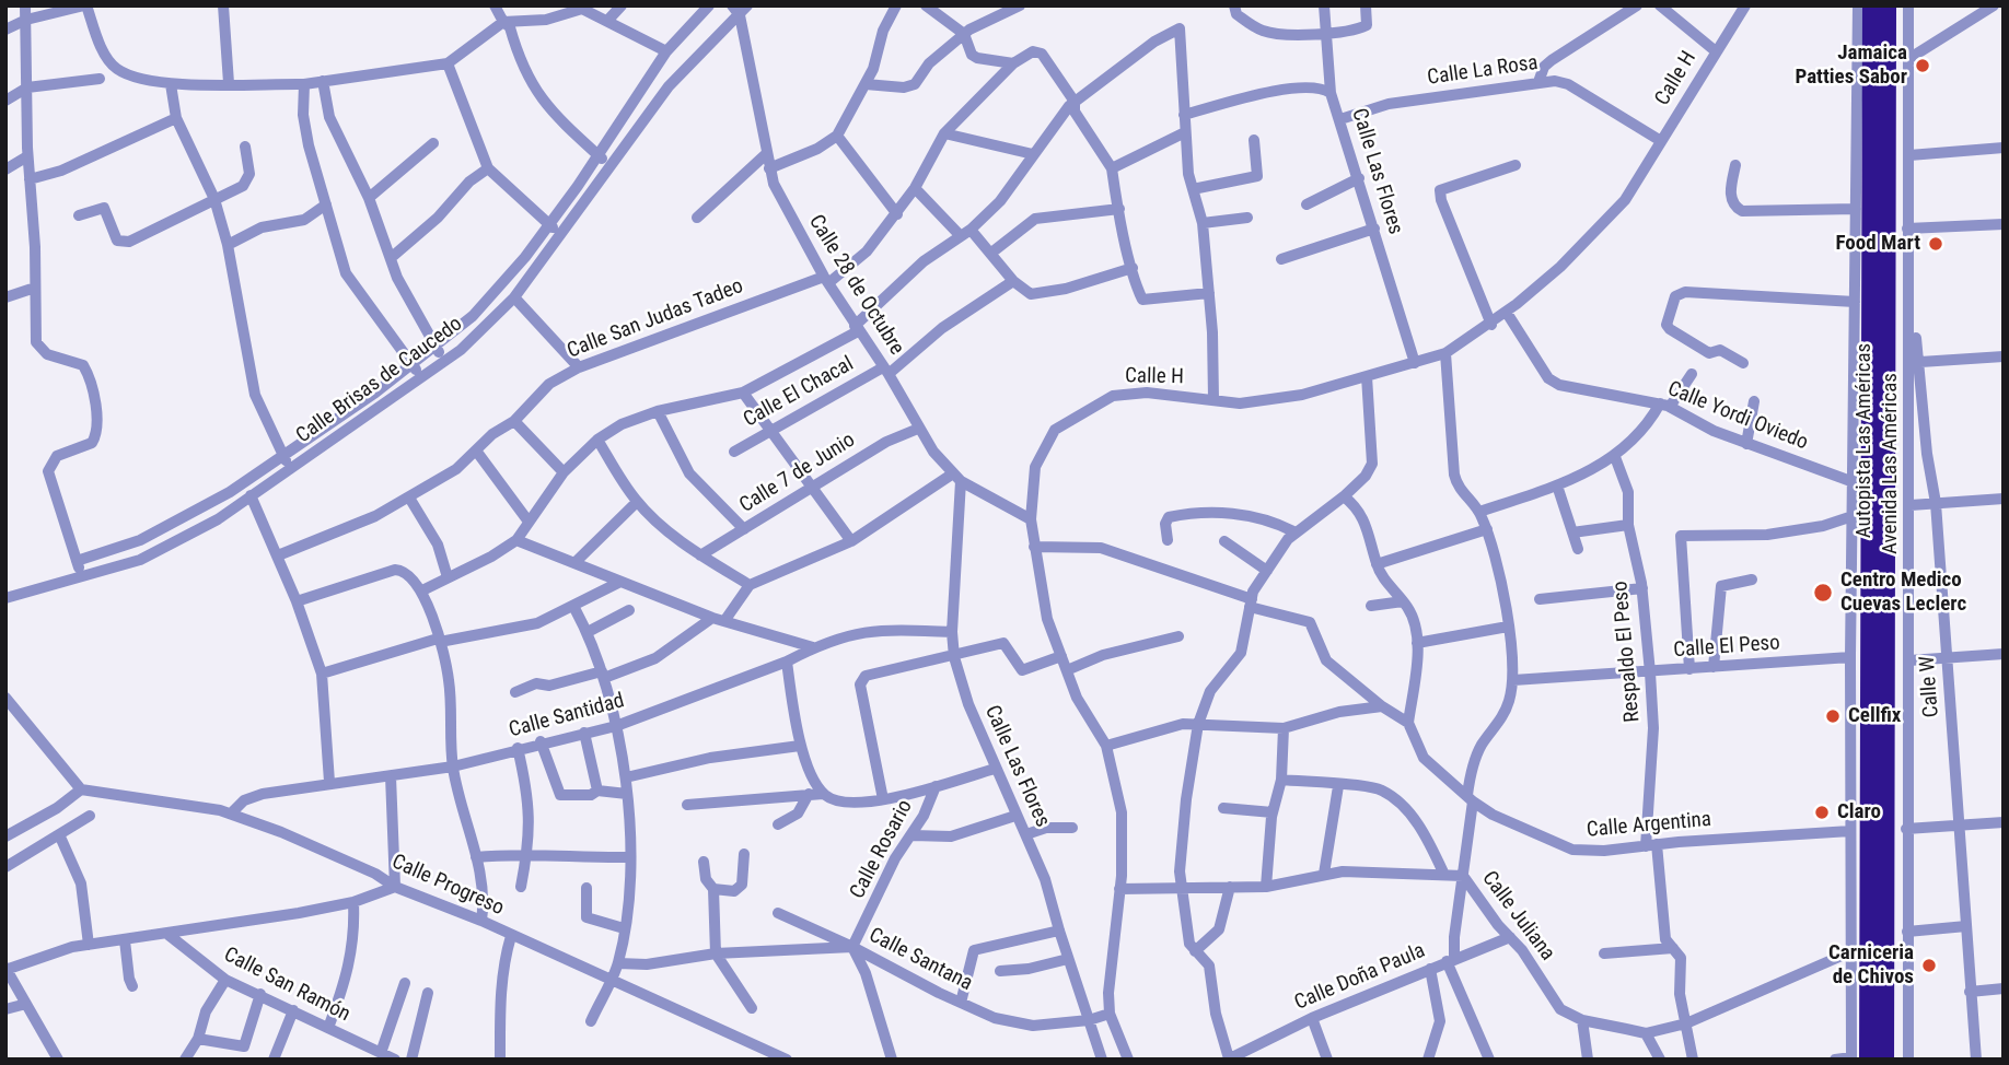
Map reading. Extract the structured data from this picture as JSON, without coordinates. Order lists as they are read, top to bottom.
{
  "streets": {
    "highway": ["Autopista Las Américas"],
    "street": [
      "Calle La Rosa",
      "Calle H",
      "Calle Las Flores",
      "Calle 28 de Octubre",
      "Calle San Judas Tadeo",
      "Calle Brisas de Caucedo",
      "Calle El Chacal",
      "Calle Yordi Oviedo",
      "Avenida Las Américas",
      "Calle 7 de Junio",
      "Calle El Peso",
      "Respaldo El Peso",
      "Calle W",
      "Calle Santidad",
      "Calle Argentina",
      "Calle Rosario",
      "Calle Progreso",
      "Calle Juliana",
      "Calle Santana",
      "Calle Doña Paula",
      "Calle San Ramón"
    ]
  },
  "crossings": [
    ["Calle La Rosa", "Calle H"],
    ["Calle La Rosa", "Calle Las Flores"],
    ["Calle H", "Calle Las Flores"],
    ["Calle H", "Calle 28 de Octubre"],
    ["Calle H", "Calle Yordi Oviedo"],
    ["Calle H", "Calle Juliana"],
    ["Calle H", "Calle Santana"],
    ["Calle Las Flores", "Calle 28 de Octubre"],
    ["Calle Las Flores", "Calle Santidad"],
    ["Calle Las Flores", "Calle Santana"],
    ["Calle 28 de Octubre", "Calle San Judas Tadeo"],
    ["Calle 28 de Octubre", "Calle Brisas de Caucedo"],
    ["Calle 28 de Octubre", "Calle El Chacal"],
    ["Calle 28 de Octubre", "Calle 7 de Junio"],
    ["Calle Yordi Oviedo", "Avenida Las Américas"],
    ["Autopista Las Américas", "Avenida Las Américas"],
    ["Avenida Las Américas", "Calle El Peso"],
    ["Avenida Las Américas", "Calle W"],
    ["Avenida Las Américas", "Calle Argentina"],
    ["Avenida Las Américas", "Calle Juliana"],
    ["Calle El Peso", "Respaldo El Peso"],
    ["Respaldo El Peso", "Calle Argentina"],
    ["Respaldo El Peso", "Calle Juliana"],
    ["Calle Santidad", "Calle Progreso"],
    ["Calle Rosario", "Calle Santana"],
    ["Calle Juliana", "Calle Doña Paula"]
  ],
  "places": [
    "Jamaica Patties Sabor",
    "Food Mart",
    "Centro Medico Cuevas Leclerc",
    "Cellfix",
    "Claro",
    "Carniceria de Chivos"
  ]
}
